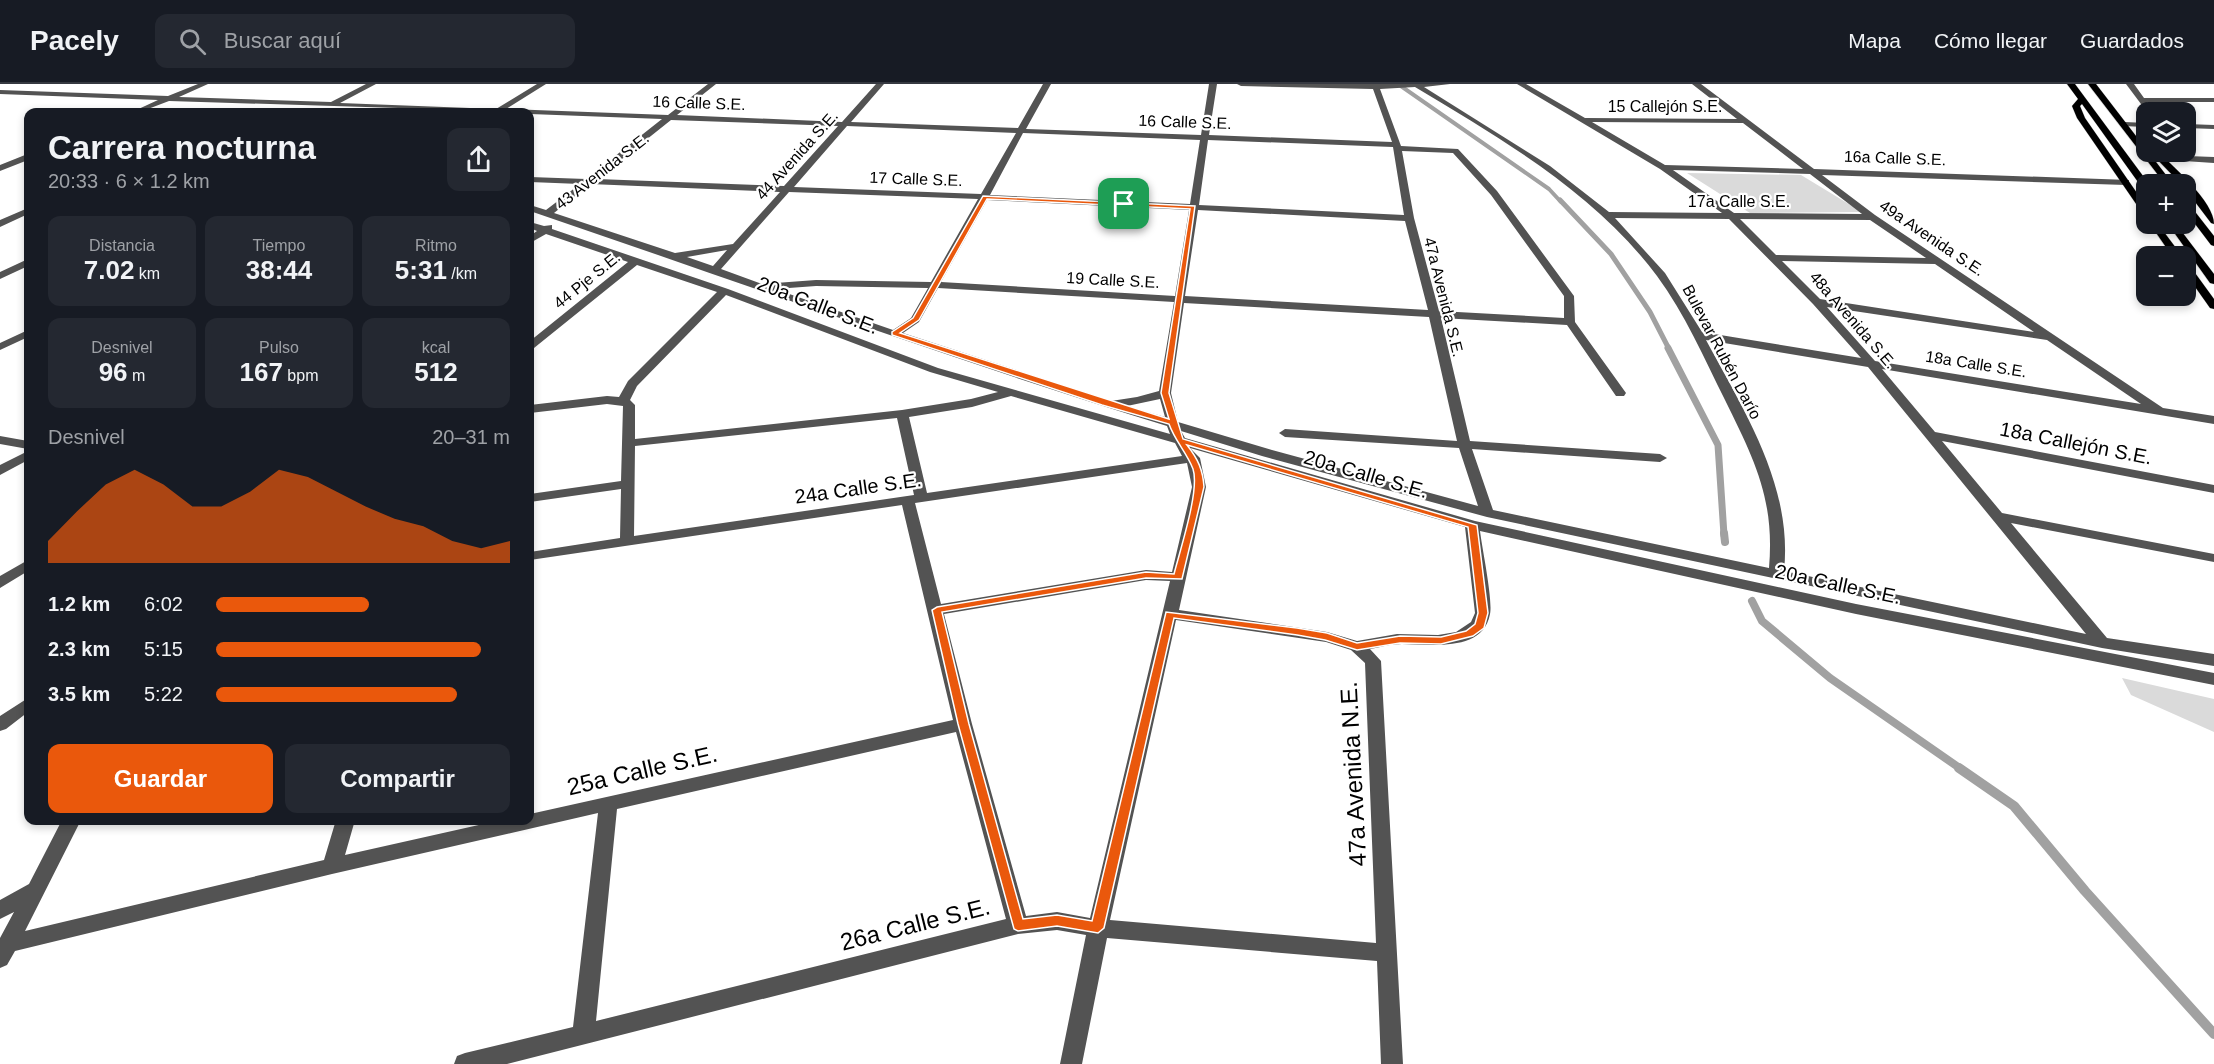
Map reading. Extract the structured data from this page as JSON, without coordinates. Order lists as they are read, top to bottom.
{
  "streets": {
    "street": [
      "16 Calle S.E.",
      "15 Callejón S.E.",
      "44 Avenida S.E.",
      "16a Calle S.E.",
      "43 Avenida S.E.",
      "17 Calle S.E.",
      "17a Calle S.E.",
      "49a Avenida S.E.",
      "44 Pje S.E.",
      "19 Calle S.E.",
      "47a Avenida S.E.",
      "20a Calle S.E.",
      "48a Avenida S.E.",
      "Bulevar Rubén Darío",
      "18a Calle S.E.",
      "18a Callejón S.E.",
      "24a Calle S.E.",
      "25a Calle S.E.",
      "47a Avenida N.E.",
      "26a Calle S.E."
    ]
  },
  "crossings": [
    ["16 Calle S.E.", "44 Avenida S.E."],
    ["16 Calle S.E.", "43 Avenida S.E."],
    ["16 Calle S.E.", "19 Calle S.E."],
    ["16 Calle S.E.", "47a Avenida S.E."],
    ["15 Callejón S.E.", "49a Avenida S.E."],
    ["15 Callejón S.E.", "48a Avenida S.E."],
    ["44 Avenida S.E.", "17 Calle S.E."],
    ["44 Avenida S.E.", "20a Calle S.E."],
    ["16a Calle S.E.", "49a Avenida S.E."],
    ["16a Calle S.E.", "48a Avenida S.E."],
    ["43 Avenida S.E.", "17 Calle S.E."],
    ["43 Avenida S.E.", "20a Calle S.E."],
    ["17 Calle S.E.", "47a Avenida S.E."],
    ["17a Calle S.E.", "49a Avenida S.E."],
    ["17a Calle S.E.", "48a Avenida S.E."],
    ["17a Calle S.E.", "Bulevar Rubén Darío"],
    ["49a Avenida S.E.", "18a Calle S.E."],
    ["44 Pje S.E.", "20a Calle S.E."],
    ["19 Calle S.E.", "47a Avenida S.E."],
    ["19 Calle S.E.", "20a Calle S.E."],
    ["47a Avenida S.E.", "20a Calle S.E."],
    ["20a Calle S.E.", "48a Avenida S.E."],
    ["20a Calle S.E.", "Bulevar Rubén Darío"],
    ["48a Avenida S.E.", "18a Calle S.E."],
    ["48a Avenida S.E.", "18a Callejón S.E."],
    ["Bulevar Rubén Darío", "18a Calle S.E."],
    ["47a Avenida N.E.", "26a Calle S.E."]
  ],
  "page": {
    "header": "Pacely",
    "search": "Buscar aquí",
    "nav": ["Mapa", "Cómo llegar", "Guardados"],
    "map_buttons": ["+", "−"],
    "heading": ["Carrera nocturna", "20:33 · 6 × 1.2 km"],
    "stats": [
      ["Distancia", "7.02 km"],
      ["Tiempo", "38:44"],
      ["Ritmo", "5:31 /km"],
      ["Desnivel", "96 m"],
      ["Pulso", "167 bpm"],
      ["kcal", "512"]
    ],
    "chart": ["Desnivel", "20–31 m"],
    "list": [
      {
        "name": "1.2 km",
        "note": "6:02"
      },
      {
        "name": "2.3 km",
        "note": "5:15"
      },
      {
        "name": "3.5 km",
        "note": "5:22"
      }
    ],
    "buttons": ["Guardar", "Compartir"]
  }
}
